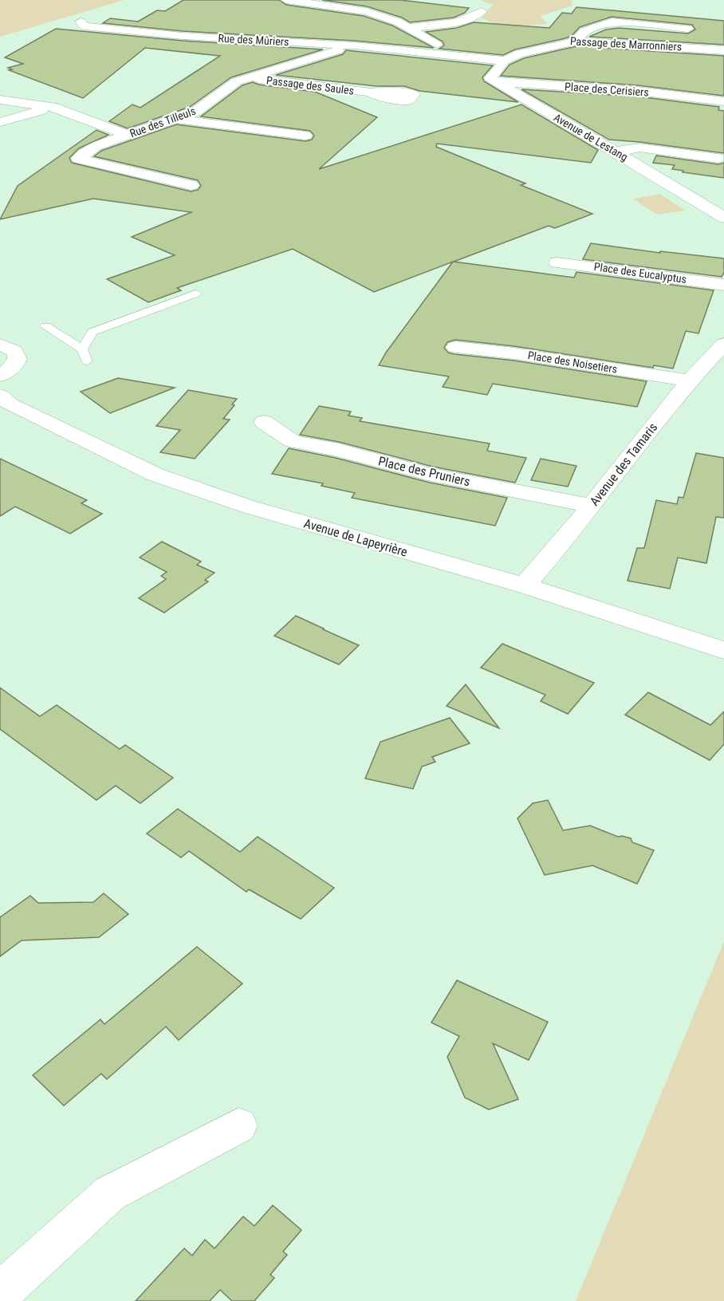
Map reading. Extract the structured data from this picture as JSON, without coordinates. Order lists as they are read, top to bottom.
{
  "streets": {
    "street": [
      "Rue des Mûriers",
      "Passage des Marronniers",
      "Passage des Saules",
      "Place des Cerisiers",
      "Rue des Tilleuls",
      "Avenue de Lestang",
      "Place des Eucalyptus",
      "Place des Noisetiers",
      "Avenue des Tamaris",
      "Place des Pruniers",
      "Avenue de Lapeyrière"
    ]
  },
  "crossings": [
    ["Rue des Mûriers", "Rue des Tilleuls"],
    ["Passage des Saules", "Rue des Tilleuls"],
    ["Place des Cerisiers", "Avenue de Lestang"],
    ["Place des Noisetiers", "Avenue des Tamaris"],
    ["Avenue des Tamaris", "Place des Pruniers"],
    ["Avenue des Tamaris", "Avenue de Lapeyrière"]
  ]
}
